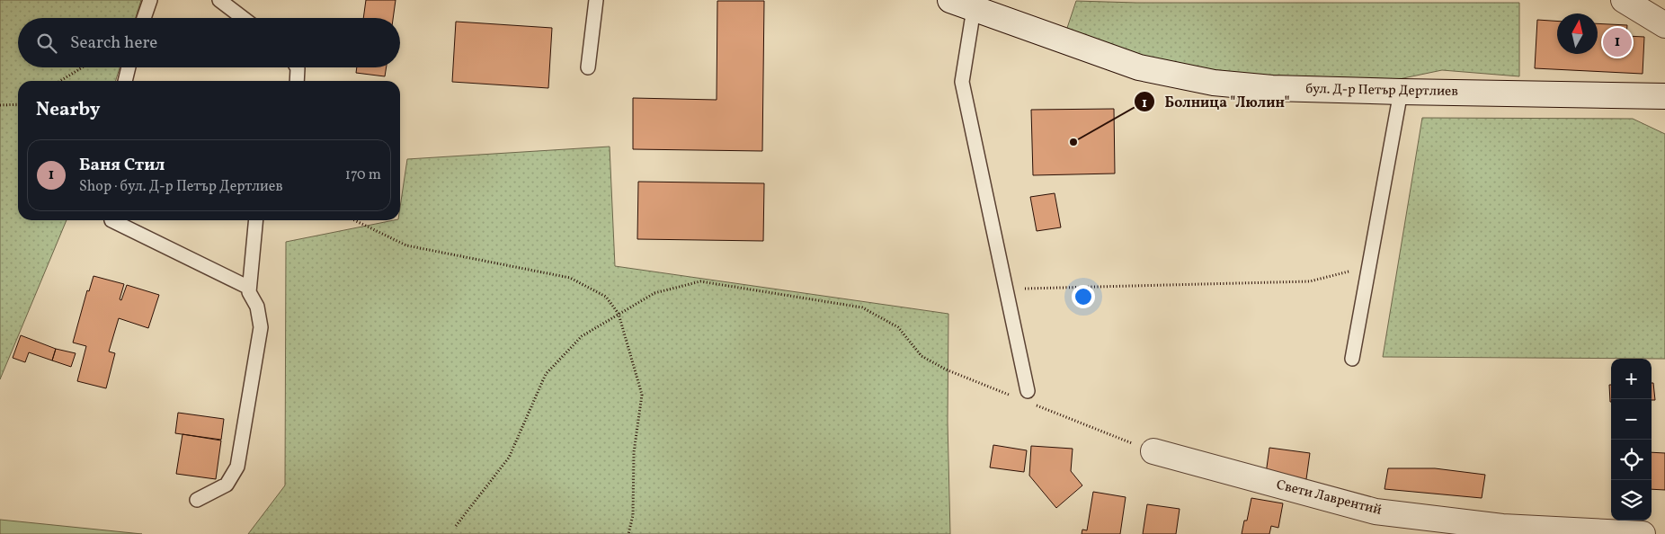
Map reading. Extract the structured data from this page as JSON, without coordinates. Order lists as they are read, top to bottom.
{
  "streets": {
    "main road": ["бул. Д-р Петър Дертлиев", "Свети Лаврентий"]
  },
  "places": ["Болница \"Люлин\""],
  "north": "top",
  "page": {
    "search": "Search here",
    "pins": "1",
    "heading": "Nearby",
    "list": [
      {
        "mark": "1",
        "name": "Баня Стил",
        "note": "Shop · бул. Д-р Петър Дертлиев",
        "value": "170 m"
      }
    ],
    "map_buttons": ["+", "−"]
  }
}
